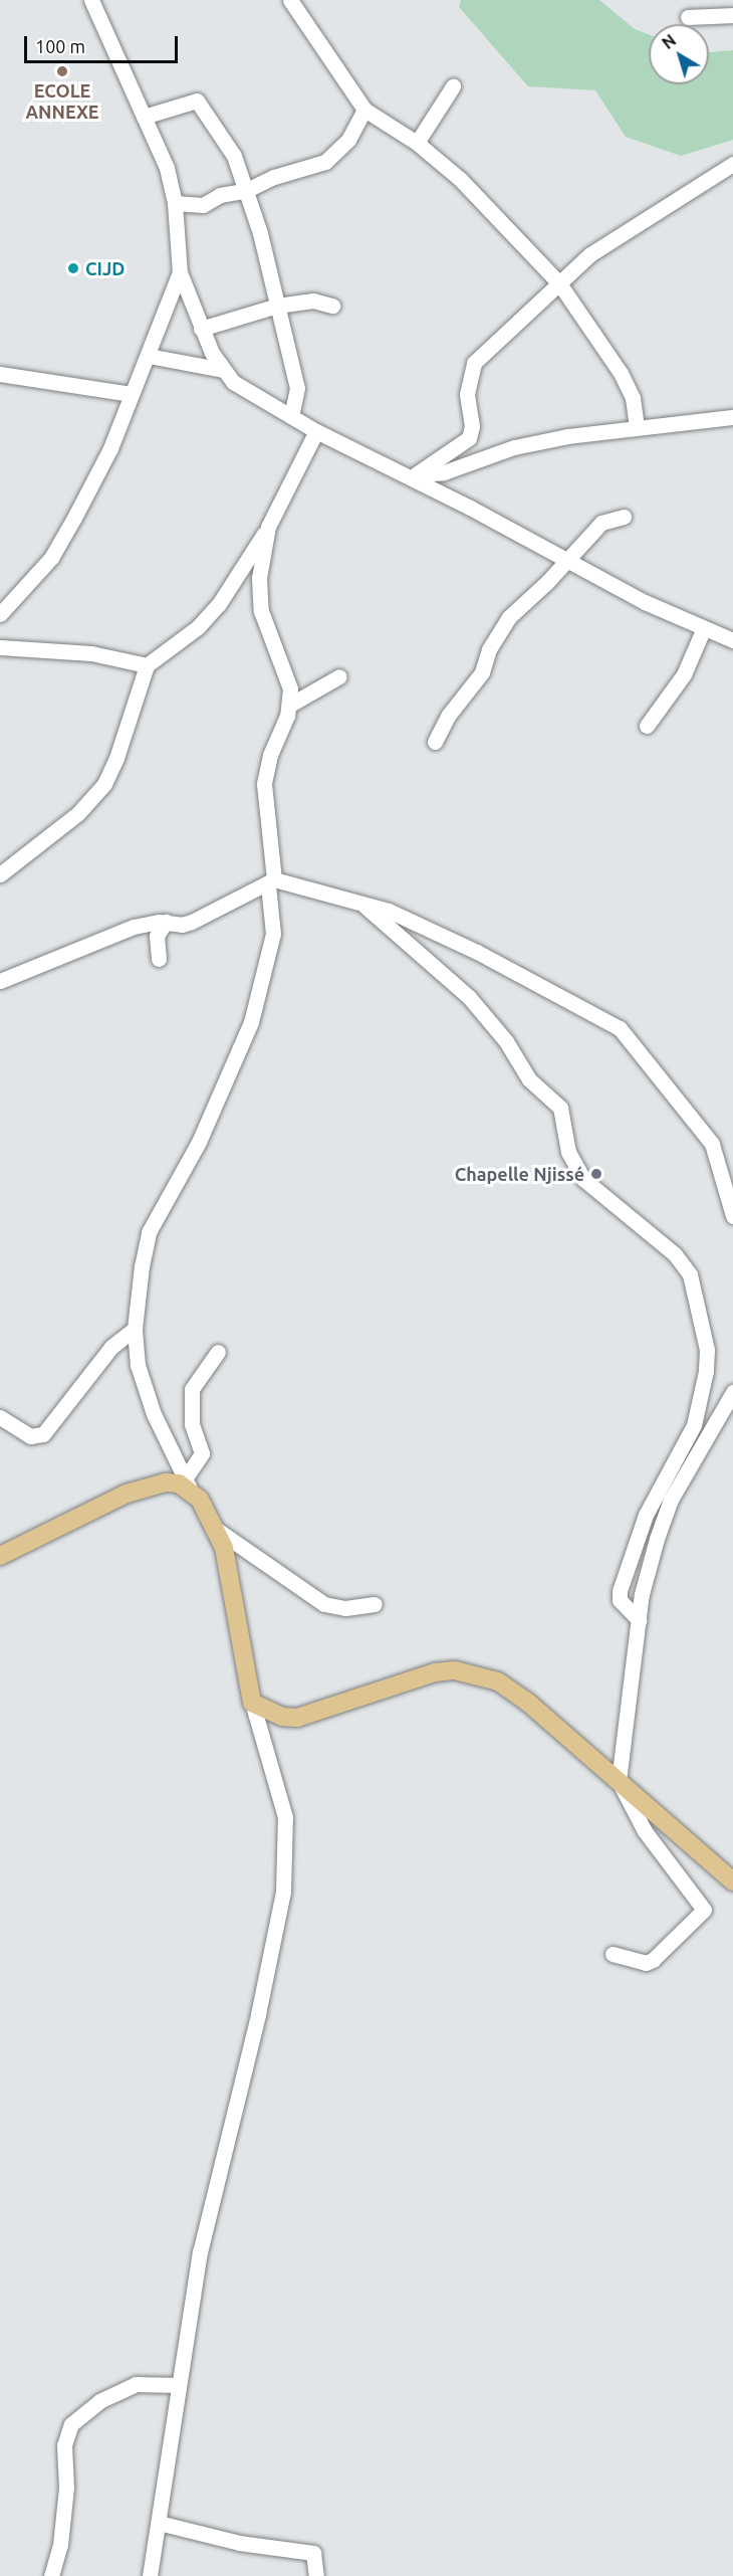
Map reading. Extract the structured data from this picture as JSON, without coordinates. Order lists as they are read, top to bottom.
{
  "places": ["ECOLE ANNEXE", "CIJD", "Chapelle Njissé"],
  "scale_bar": "100 m",
  "north": "top left"
}
